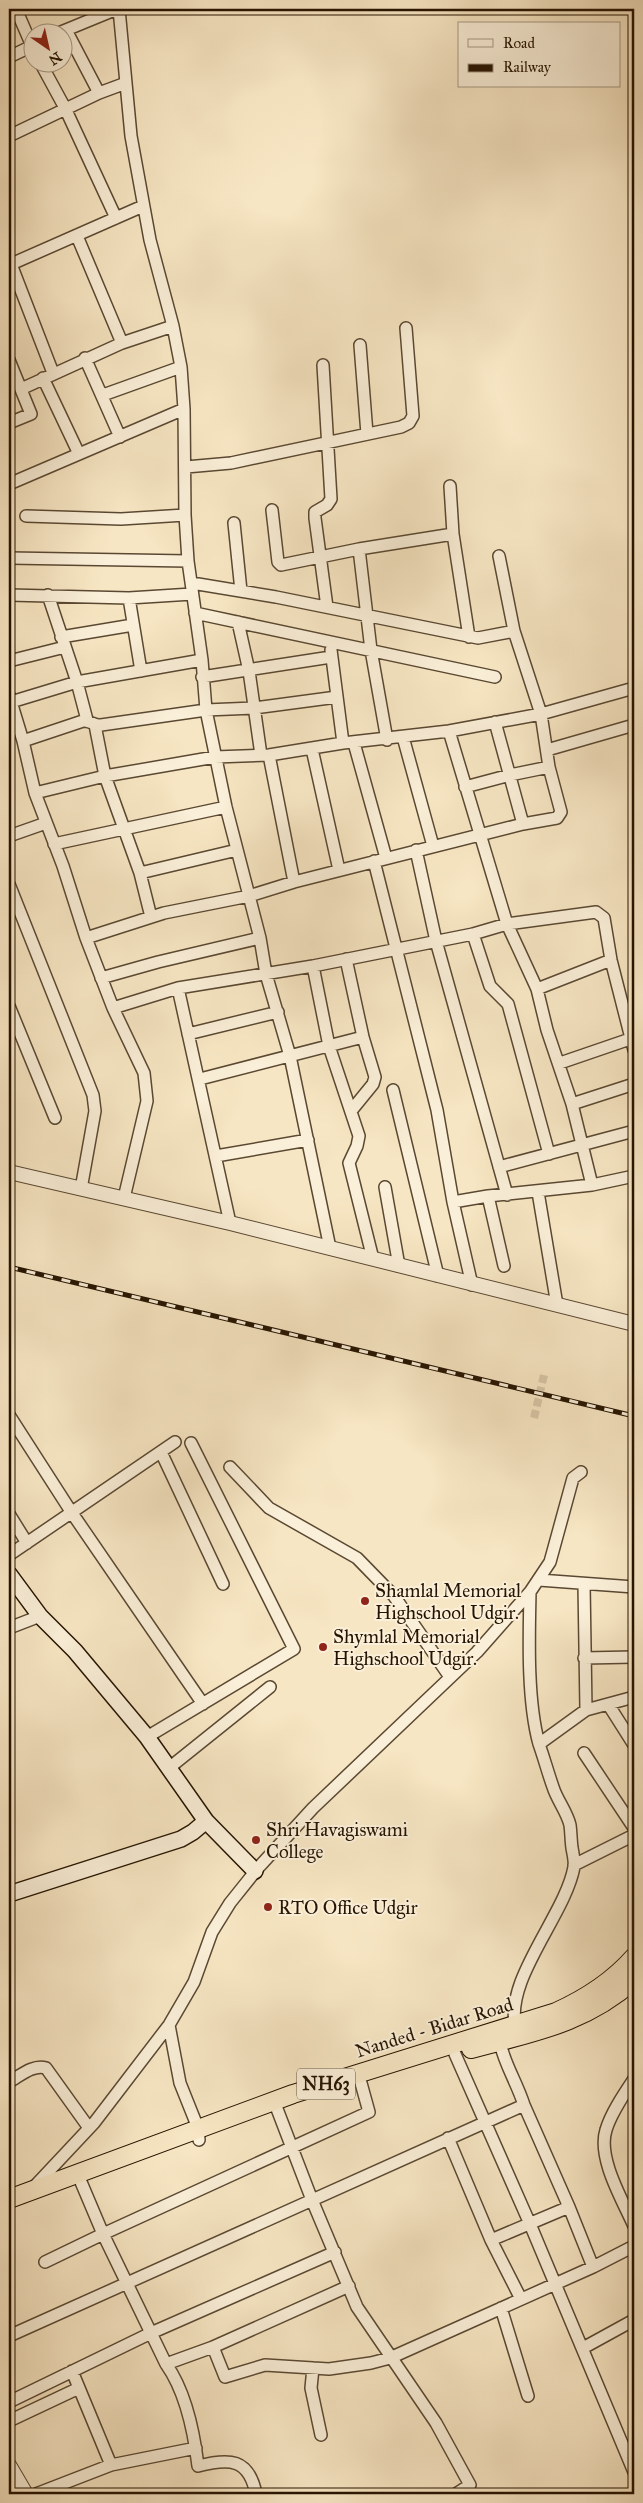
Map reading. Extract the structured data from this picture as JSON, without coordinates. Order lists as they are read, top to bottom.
{
  "streets": {
    "highway": ["Nanded - Bidar Road", "NH63"]
  },
  "places": [
    "Shamlal Memorial Highschool Udgir.",
    "Shymlal Memorial Highschool Udgir.",
    "Shri Havagiswami College",
    "RTO Office Udgir"
  ],
  "legend": ["Road", "Railway"],
  "north": "bottom right"
}
